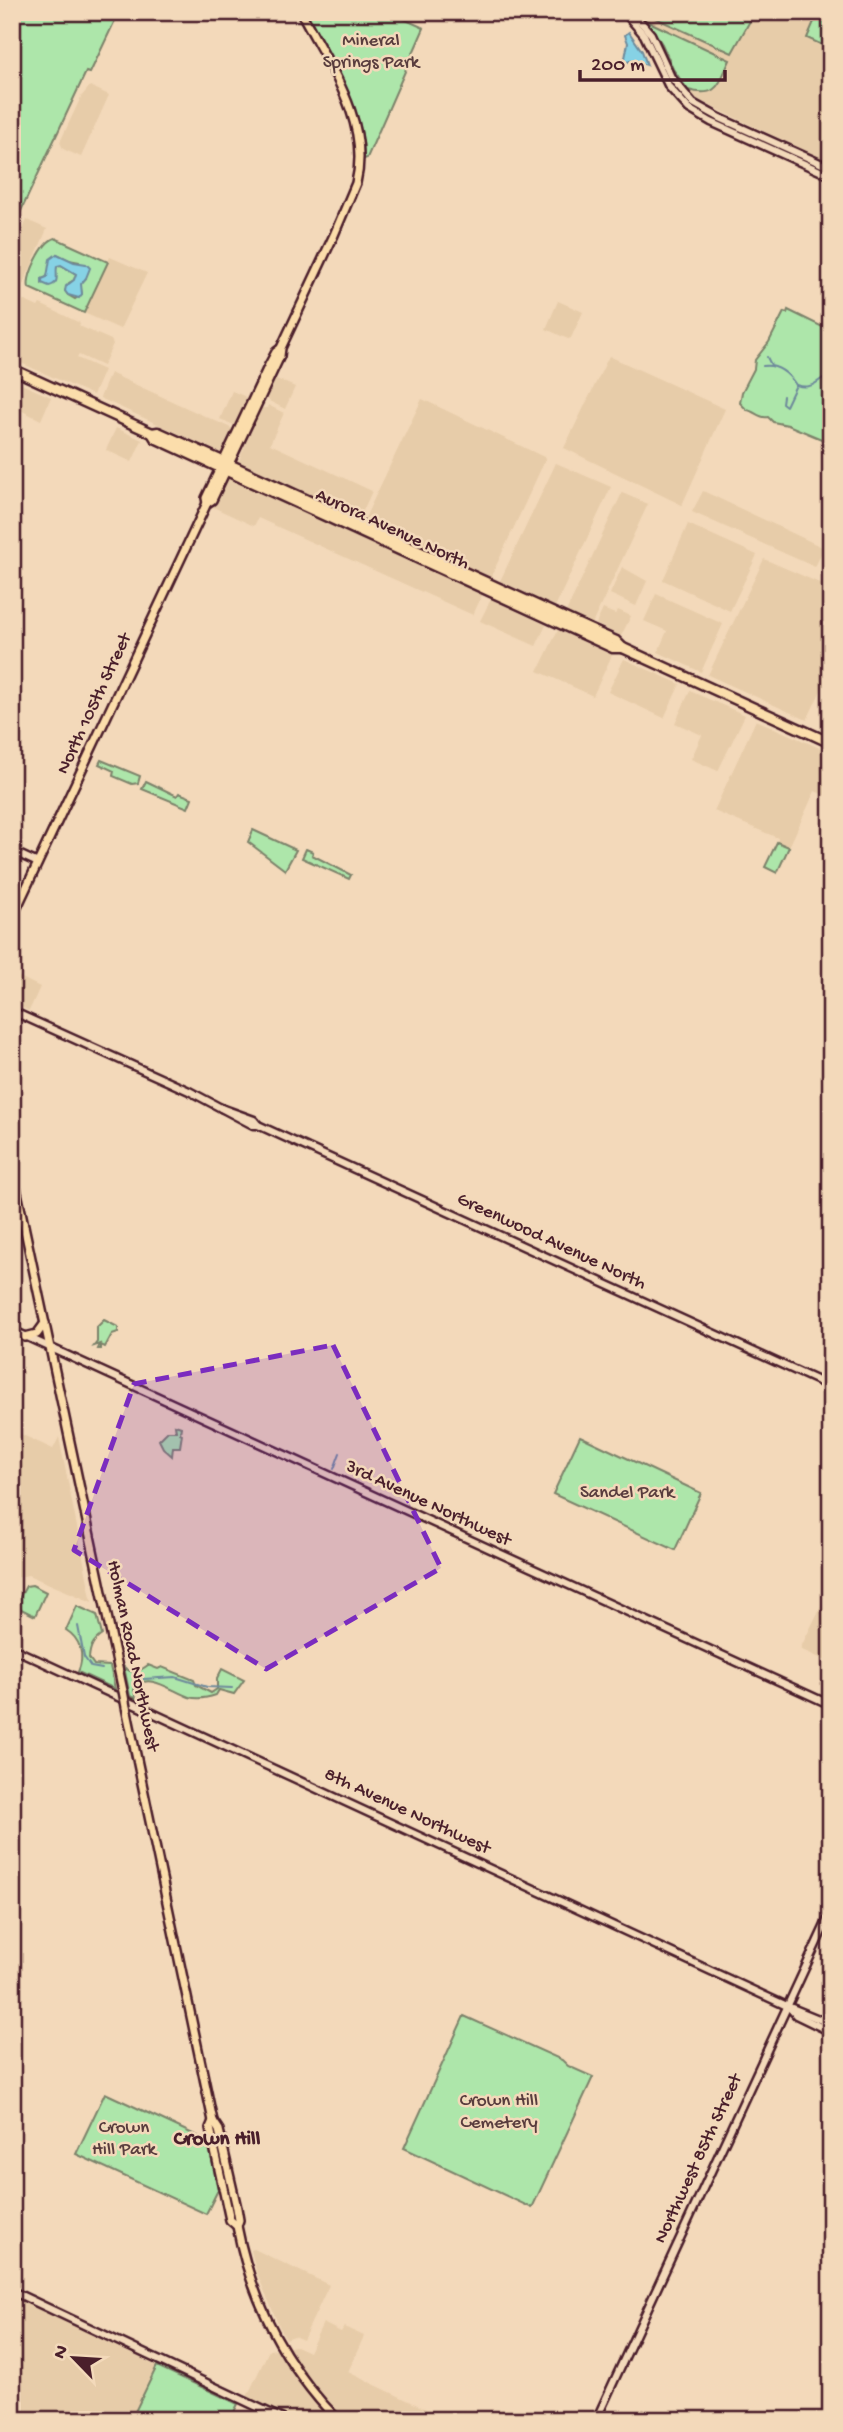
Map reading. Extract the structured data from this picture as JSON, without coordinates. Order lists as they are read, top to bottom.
{
  "streets": {
    "highway": ["Aurora Avenue North"],
    "main road": ["North 105th Street", "Holman Road Northwest"],
    "street": [
      "Greenwood Avenue North",
      "3rd Avenue Northwest",
      "8th Avenue Northwest",
      "Northwest 85th Street"
    ]
  },
  "crossings": [
    ["Aurora Avenue North", "North 105th Street"],
    ["3rd Avenue Northwest", "Holman Road Northwest"],
    ["8th Avenue Northwest", "Northwest 85th Street"]
  ],
  "districts": ["Crown Hill"],
  "parks": [
    "Mineral Springs Park",
    "Sandel Park",
    "Crown Hill Cemetery",
    "Crown Hill Park"
  ],
  "scale_bar": "200 m",
  "north": "top left"
}
